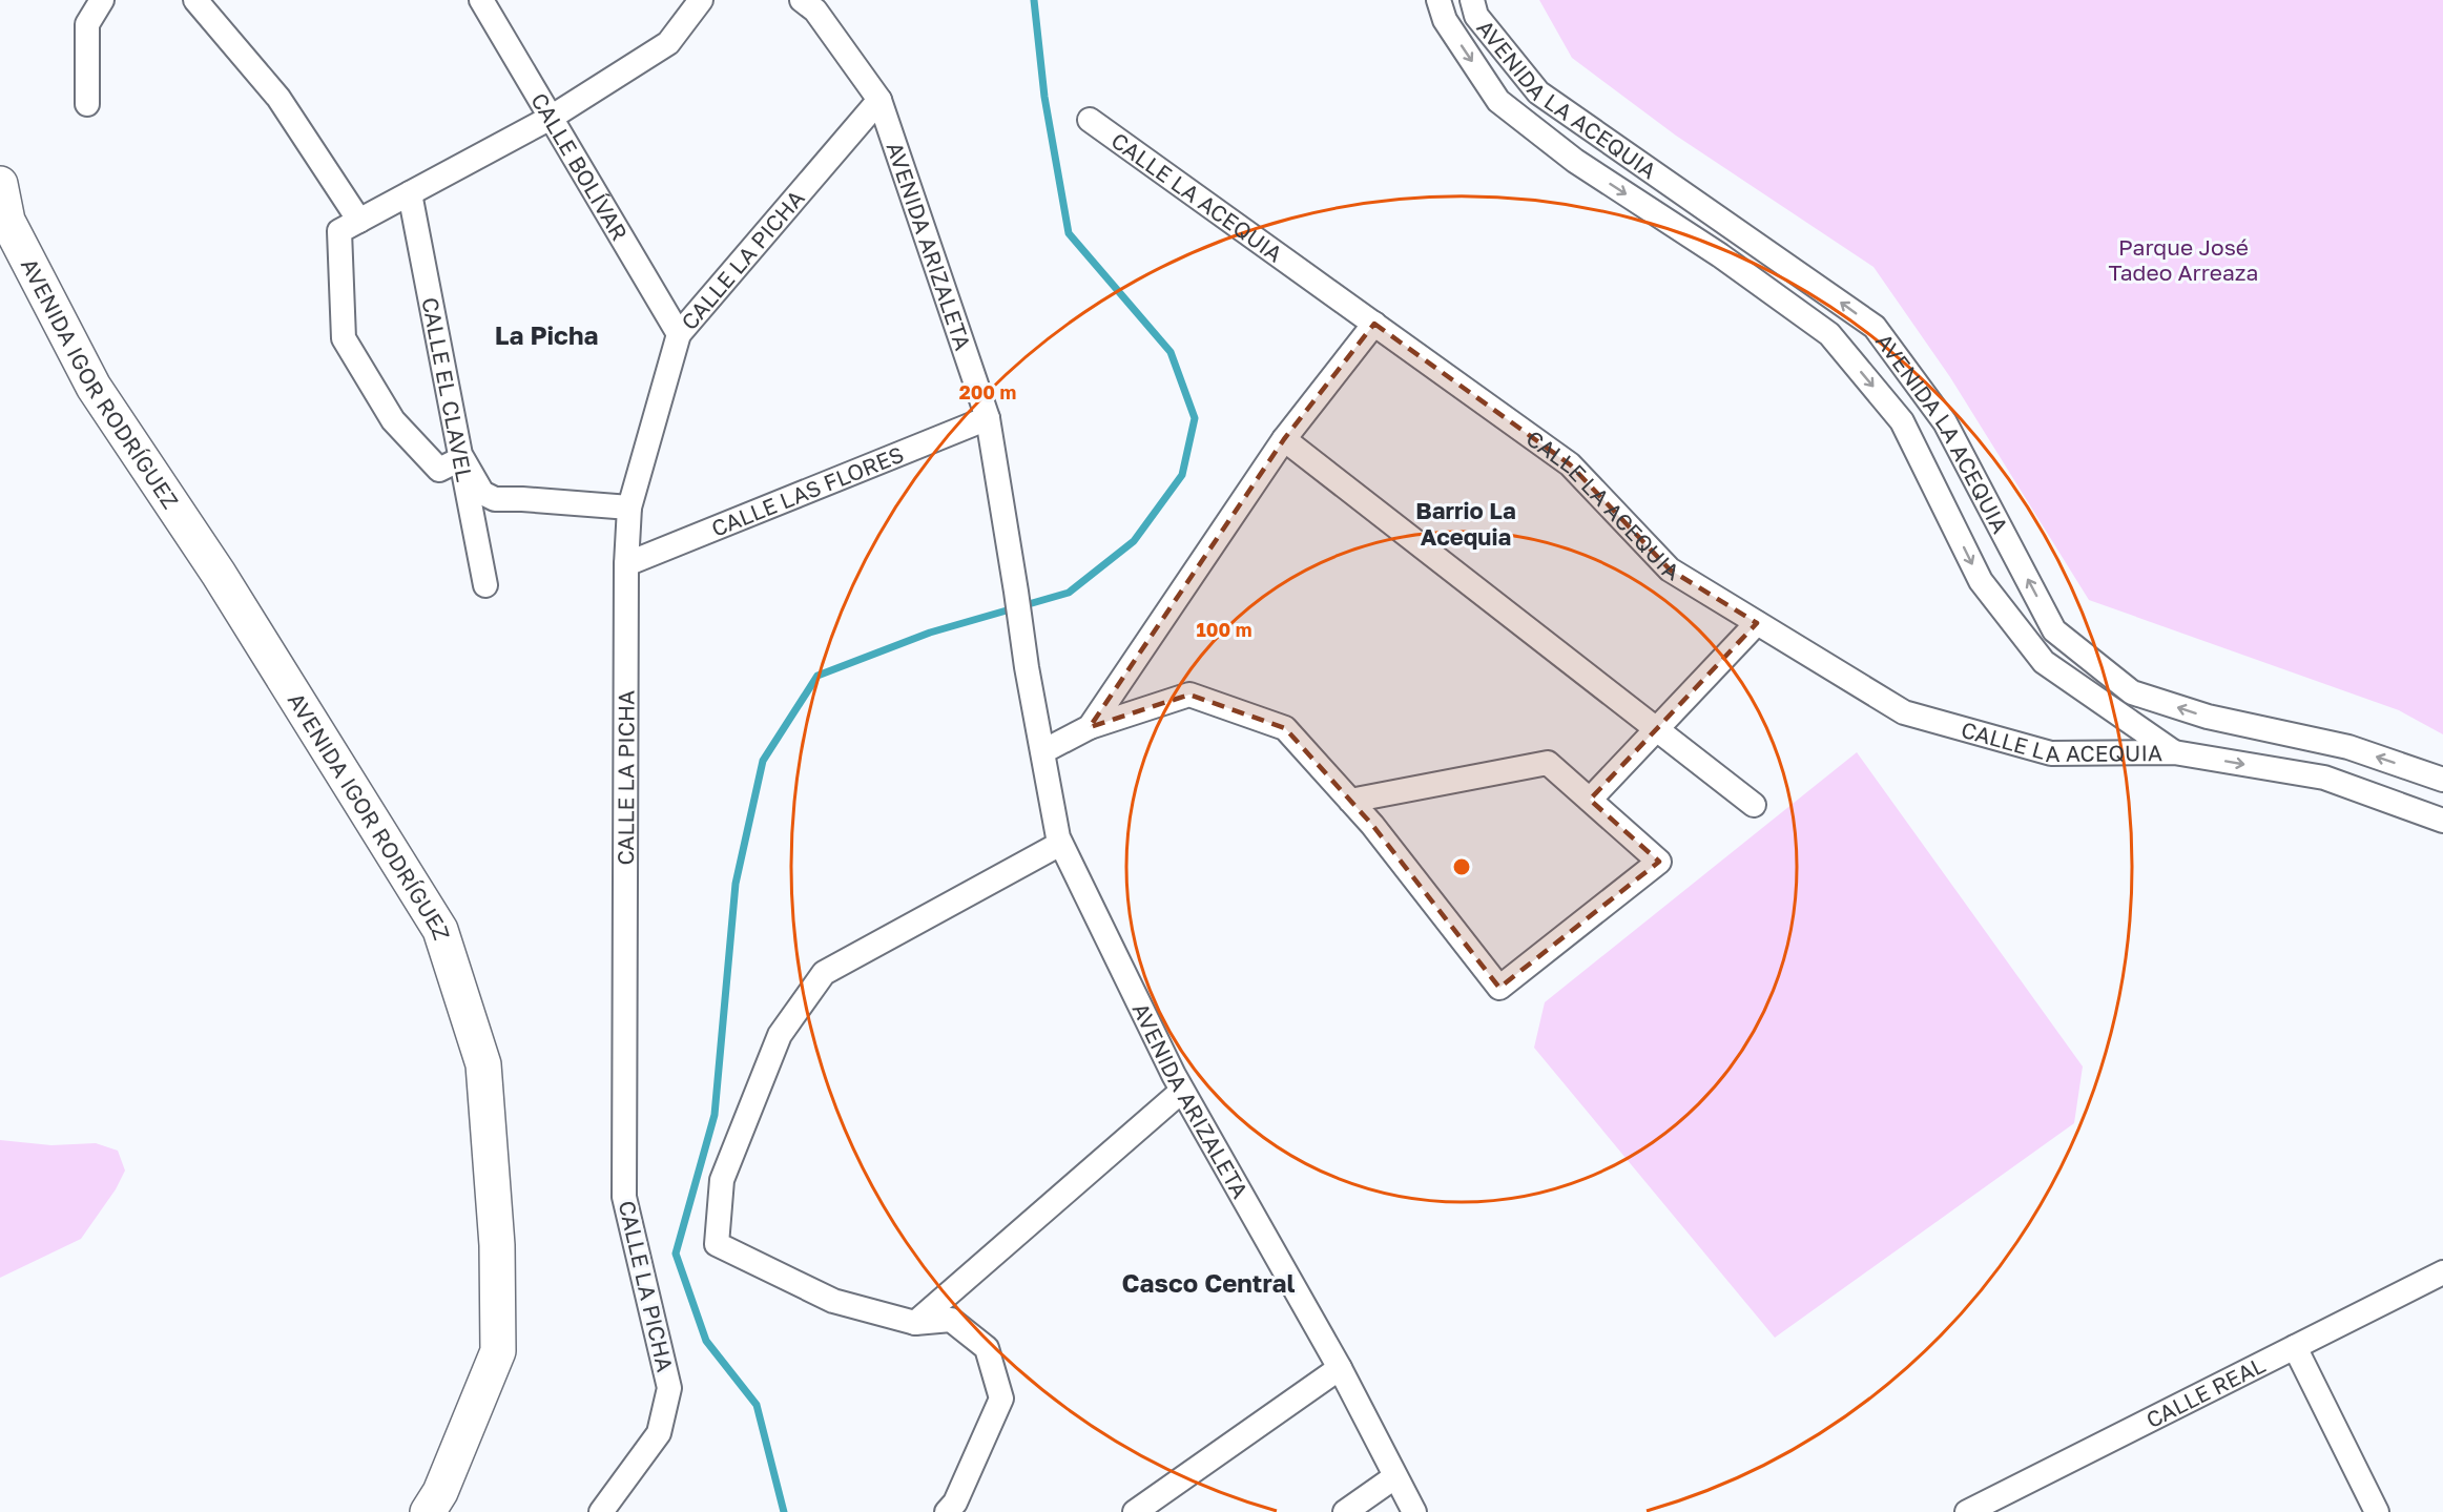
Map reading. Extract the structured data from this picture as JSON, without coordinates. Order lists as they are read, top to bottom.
{
  "streets": {
    "highway": ["AVENIDA IGOR RODRÍGUEZ"],
    "street": [
      "AVENIDA LA ACEQUIA",
      "CALLE BOLÍVAR",
      "CALLE LA ACEQUIA",
      "AVENIDA ARIZALETA",
      "CALLE LA PICHA",
      "CALLE EL CLAVEL",
      "CALLE LAS FLORES",
      "CALLE REAL"
    ]
  },
  "crossings": [
    ["AVENIDA LA ACEQUIA", "CALLE LA ACEQUIA"],
    ["CALLE BOLÍVAR", "CALLE LA PICHA"],
    ["AVENIDA ARIZALETA", "CALLE LA PICHA"],
    ["AVENIDA ARIZALETA", "CALLE LAS FLORES"],
    ["CALLE LA PICHA", "CALLE LAS FLORES"]
  ],
  "districts": ["La Picha", "Barrio La Acequia", "Casco Central"],
  "parks": ["Parque José Tadeo Arreaza"],
  "rings": ["200 m", "100 m"]
}
